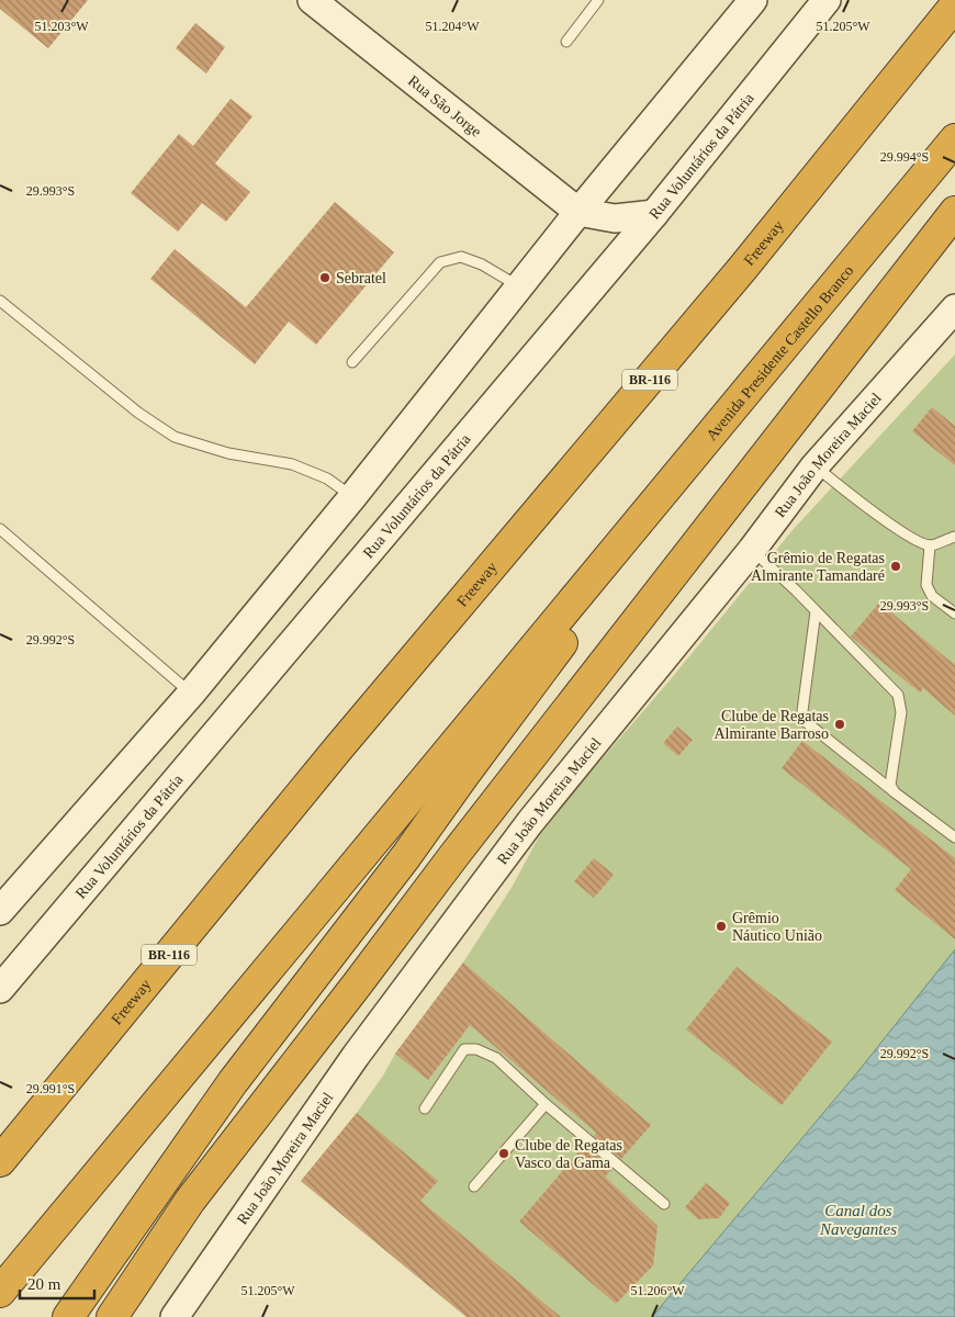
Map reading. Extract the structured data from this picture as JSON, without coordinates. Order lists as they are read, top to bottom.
{
  "streets": {
    "highway": ["Freeway", "Avenida Presidente Castello Branco", "BR-116"],
    "main road": ["Rua São Jorge", "Rua Voluntários da Pátria", "Rua João Moreira Maciel"]
  },
  "water": ["Canal dos Navegantes"],
  "places": [
    "Sebratel",
    "Grêmio de Regatas Almirante Tamandaré",
    "Clube de Regatas Almirante Barroso",
    "Grêmio Náutico União",
    "Clube de Regatas Vasco da Gama"
  ],
  "scale_bar": "20 m",
  "coordinates": [
    "51.203°W",
    "51.204°W",
    "51.205°W",
    "29.994°S",
    "29.993°S",
    "29.992°S",
    "29.991°S",
    "51.206°W"
  ]
}
